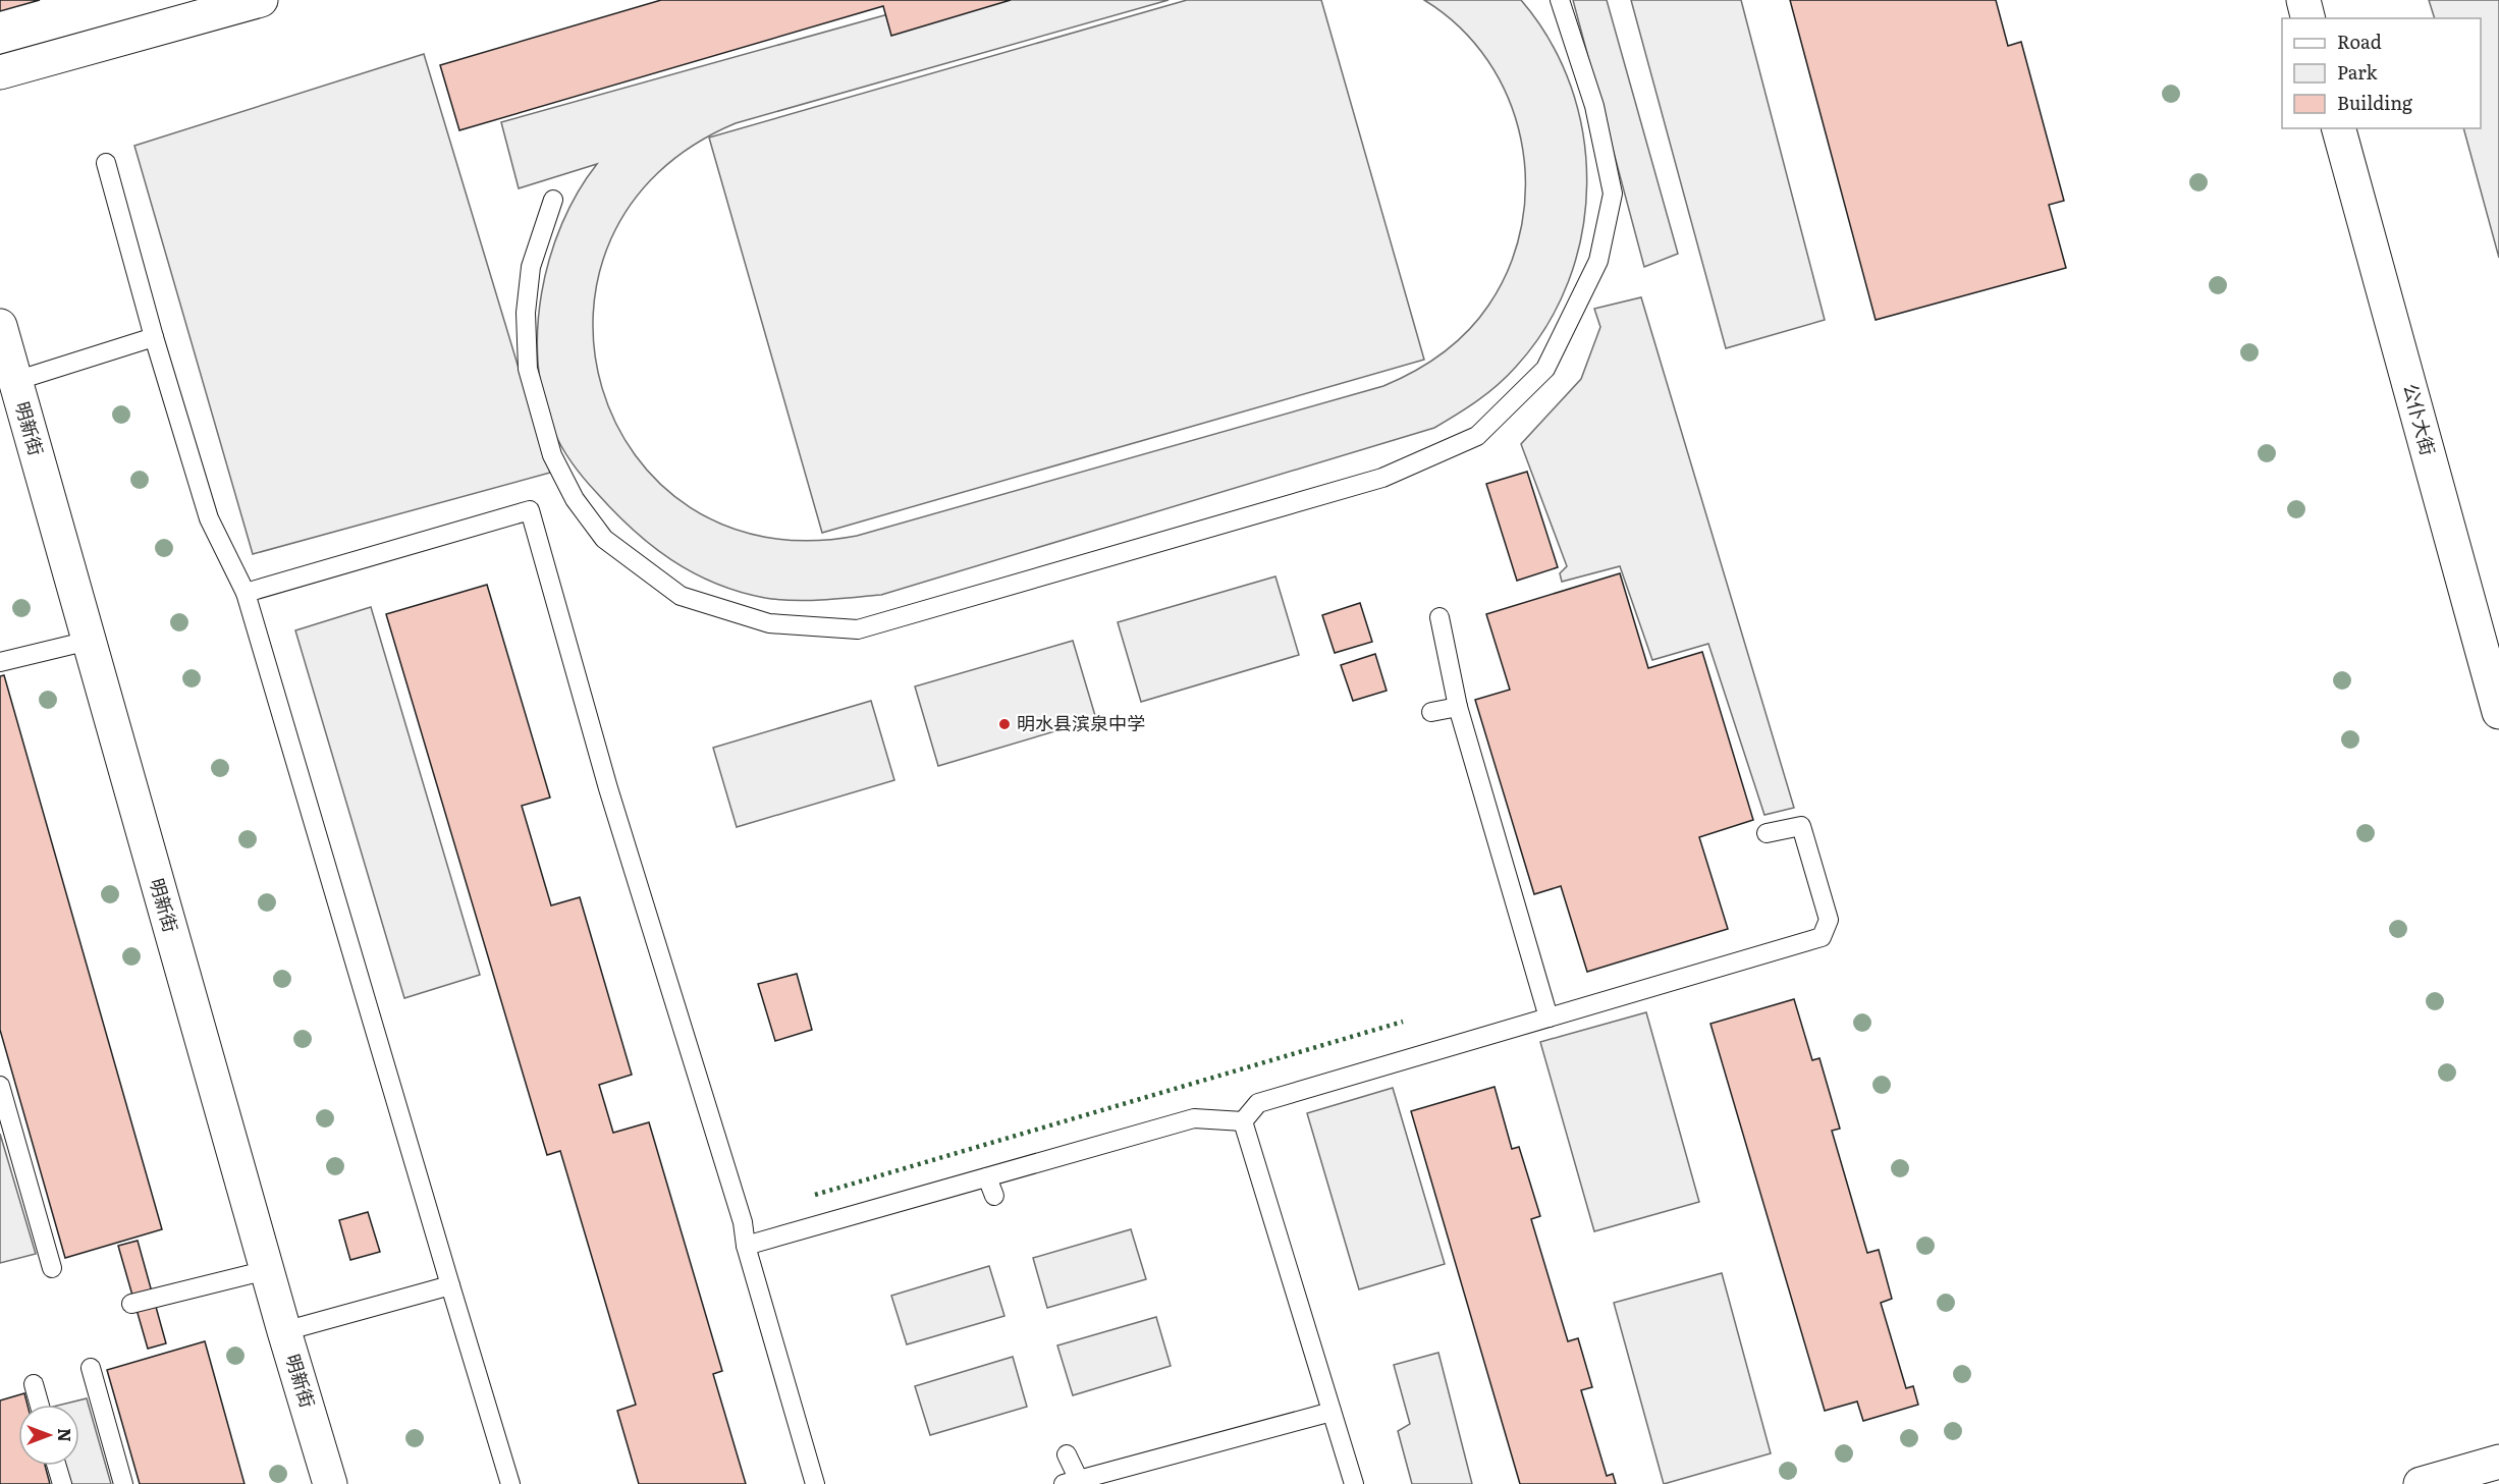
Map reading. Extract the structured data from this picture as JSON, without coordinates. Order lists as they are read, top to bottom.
{
  "streets": {
    "street": ["公仆大街", "明新街"]
  },
  "places": ["明水县滨泉中学"],
  "legend": ["Road", "Park", "Building"],
  "north": "right"
}
